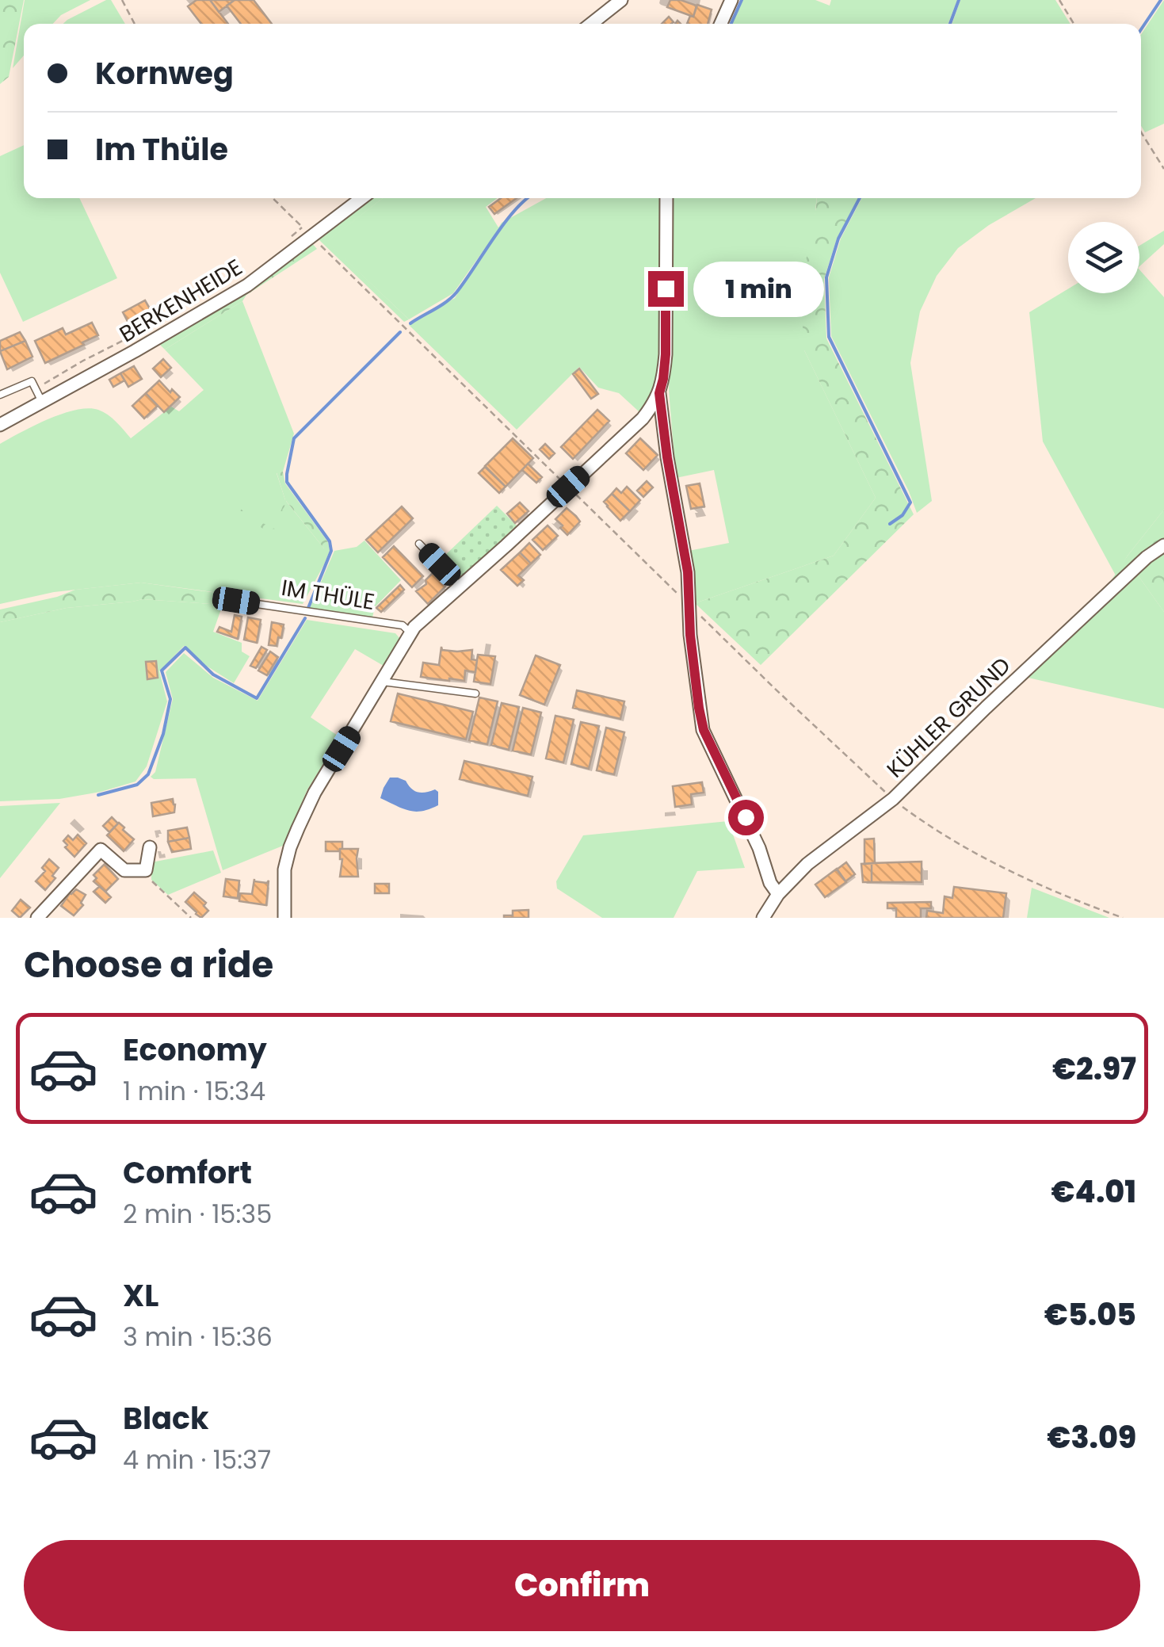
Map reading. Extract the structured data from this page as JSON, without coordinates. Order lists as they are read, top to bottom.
{
  "streets": {
    "street": ["BERKENHEIDE", "KÜHLER GRUND"],
    "lane": ["IM THÜLE"]
  },
  "page": {
    "banner": ["Kornweg", "Im Thüle"],
    "bubble": "1 min",
    "heading": "Choose a ride",
    "list": [
      {
        "name": "Economy",
        "note": "1 min · 15:34",
        "value": "€2.97"
      },
      {
        "name": "Comfort",
        "note": "2 min · 15:35",
        "value": "€4.01"
      },
      {
        "name": "XL",
        "note": "3 min · 15:36",
        "value": "€5.05"
      },
      {
        "name": "Black",
        "note": "4 min · 15:37",
        "value": "€3.09"
      }
    ],
    "buttons": "Confirm"
  }
}
